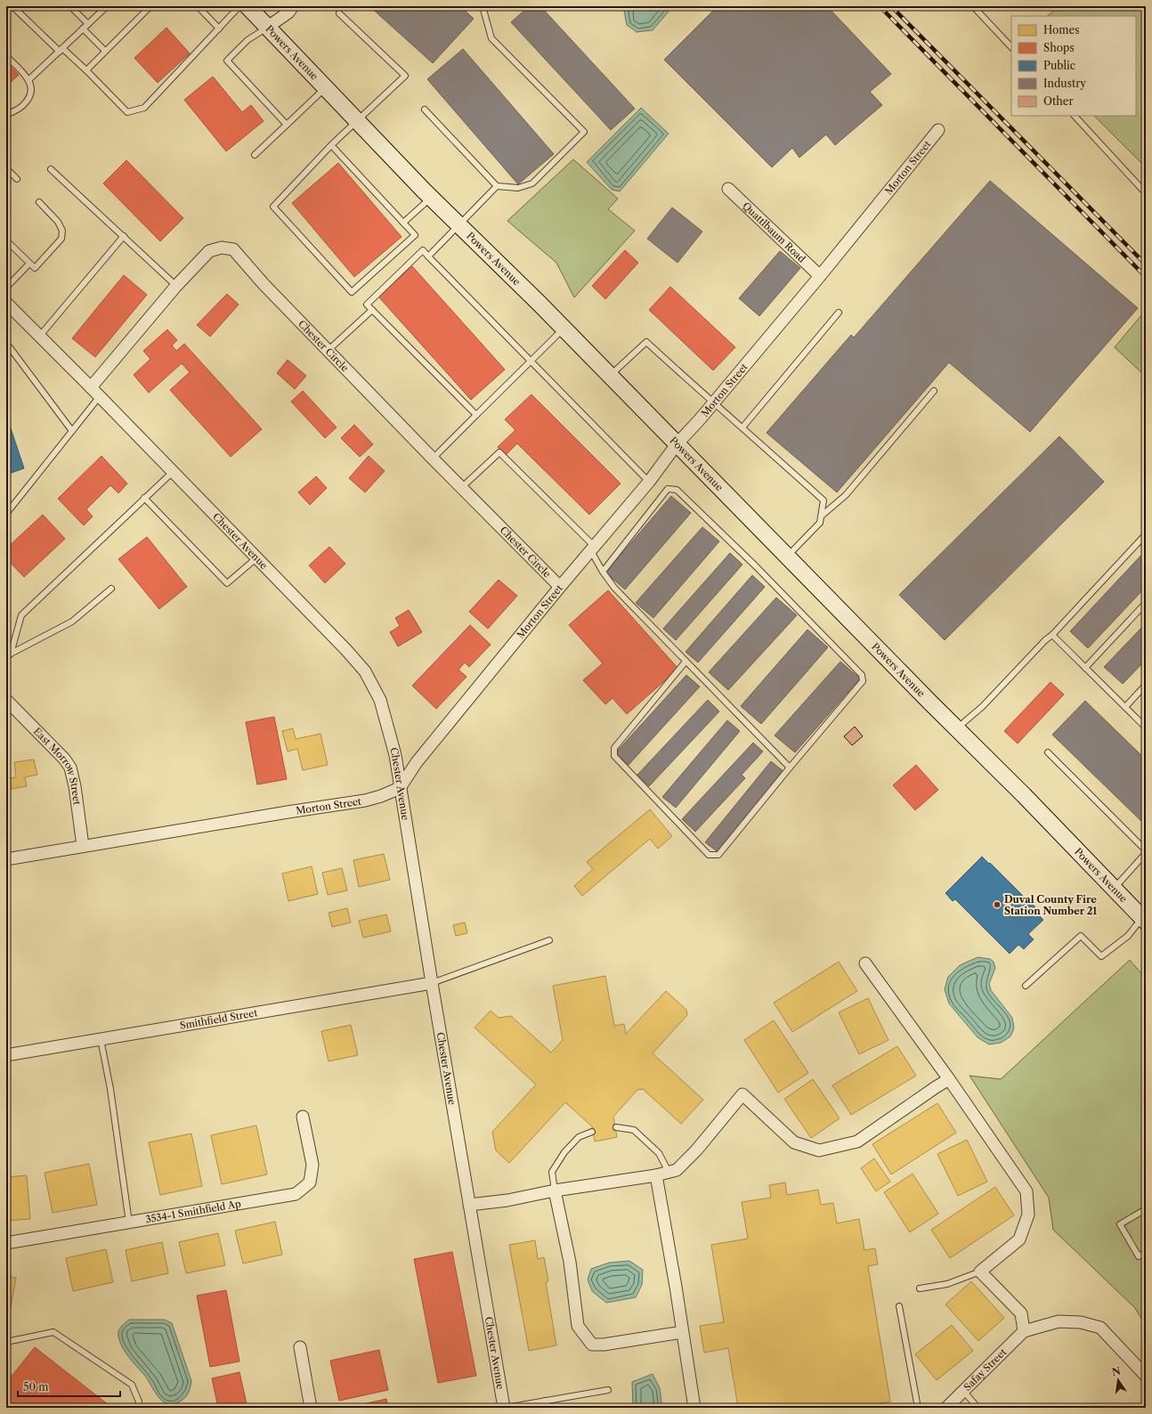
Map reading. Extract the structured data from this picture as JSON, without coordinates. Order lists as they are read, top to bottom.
{
  "streets": {
    "street": [
      "Powers Avenue",
      "Morton Street",
      "Quattlbaum Road",
      "Chester Circle",
      "Chester Avenue",
      "East Morrow Street",
      "Smithfield Street",
      "3534-1 Smithfield Ap",
      "Safay Street"
    ]
  },
  "crossings": [
    ["Powers Avenue", "Morton Street"],
    ["Morton Street", "Quattlbaum Road"],
    ["Morton Street", "Chester Circle"],
    ["Morton Street", "Chester Avenue"],
    ["Morton Street", "East Morrow Street"],
    ["Chester Circle", "Chester Avenue"],
    ["Chester Avenue", "Smithfield Street"]
  ],
  "places": ["Duval County Fire Station Number 21"],
  "legend": [
    "Homes",
    "Shops",
    "Public",
    "Industry",
    "Other"
  ],
  "scale_bar": "50 m",
  "north": "top"
}
